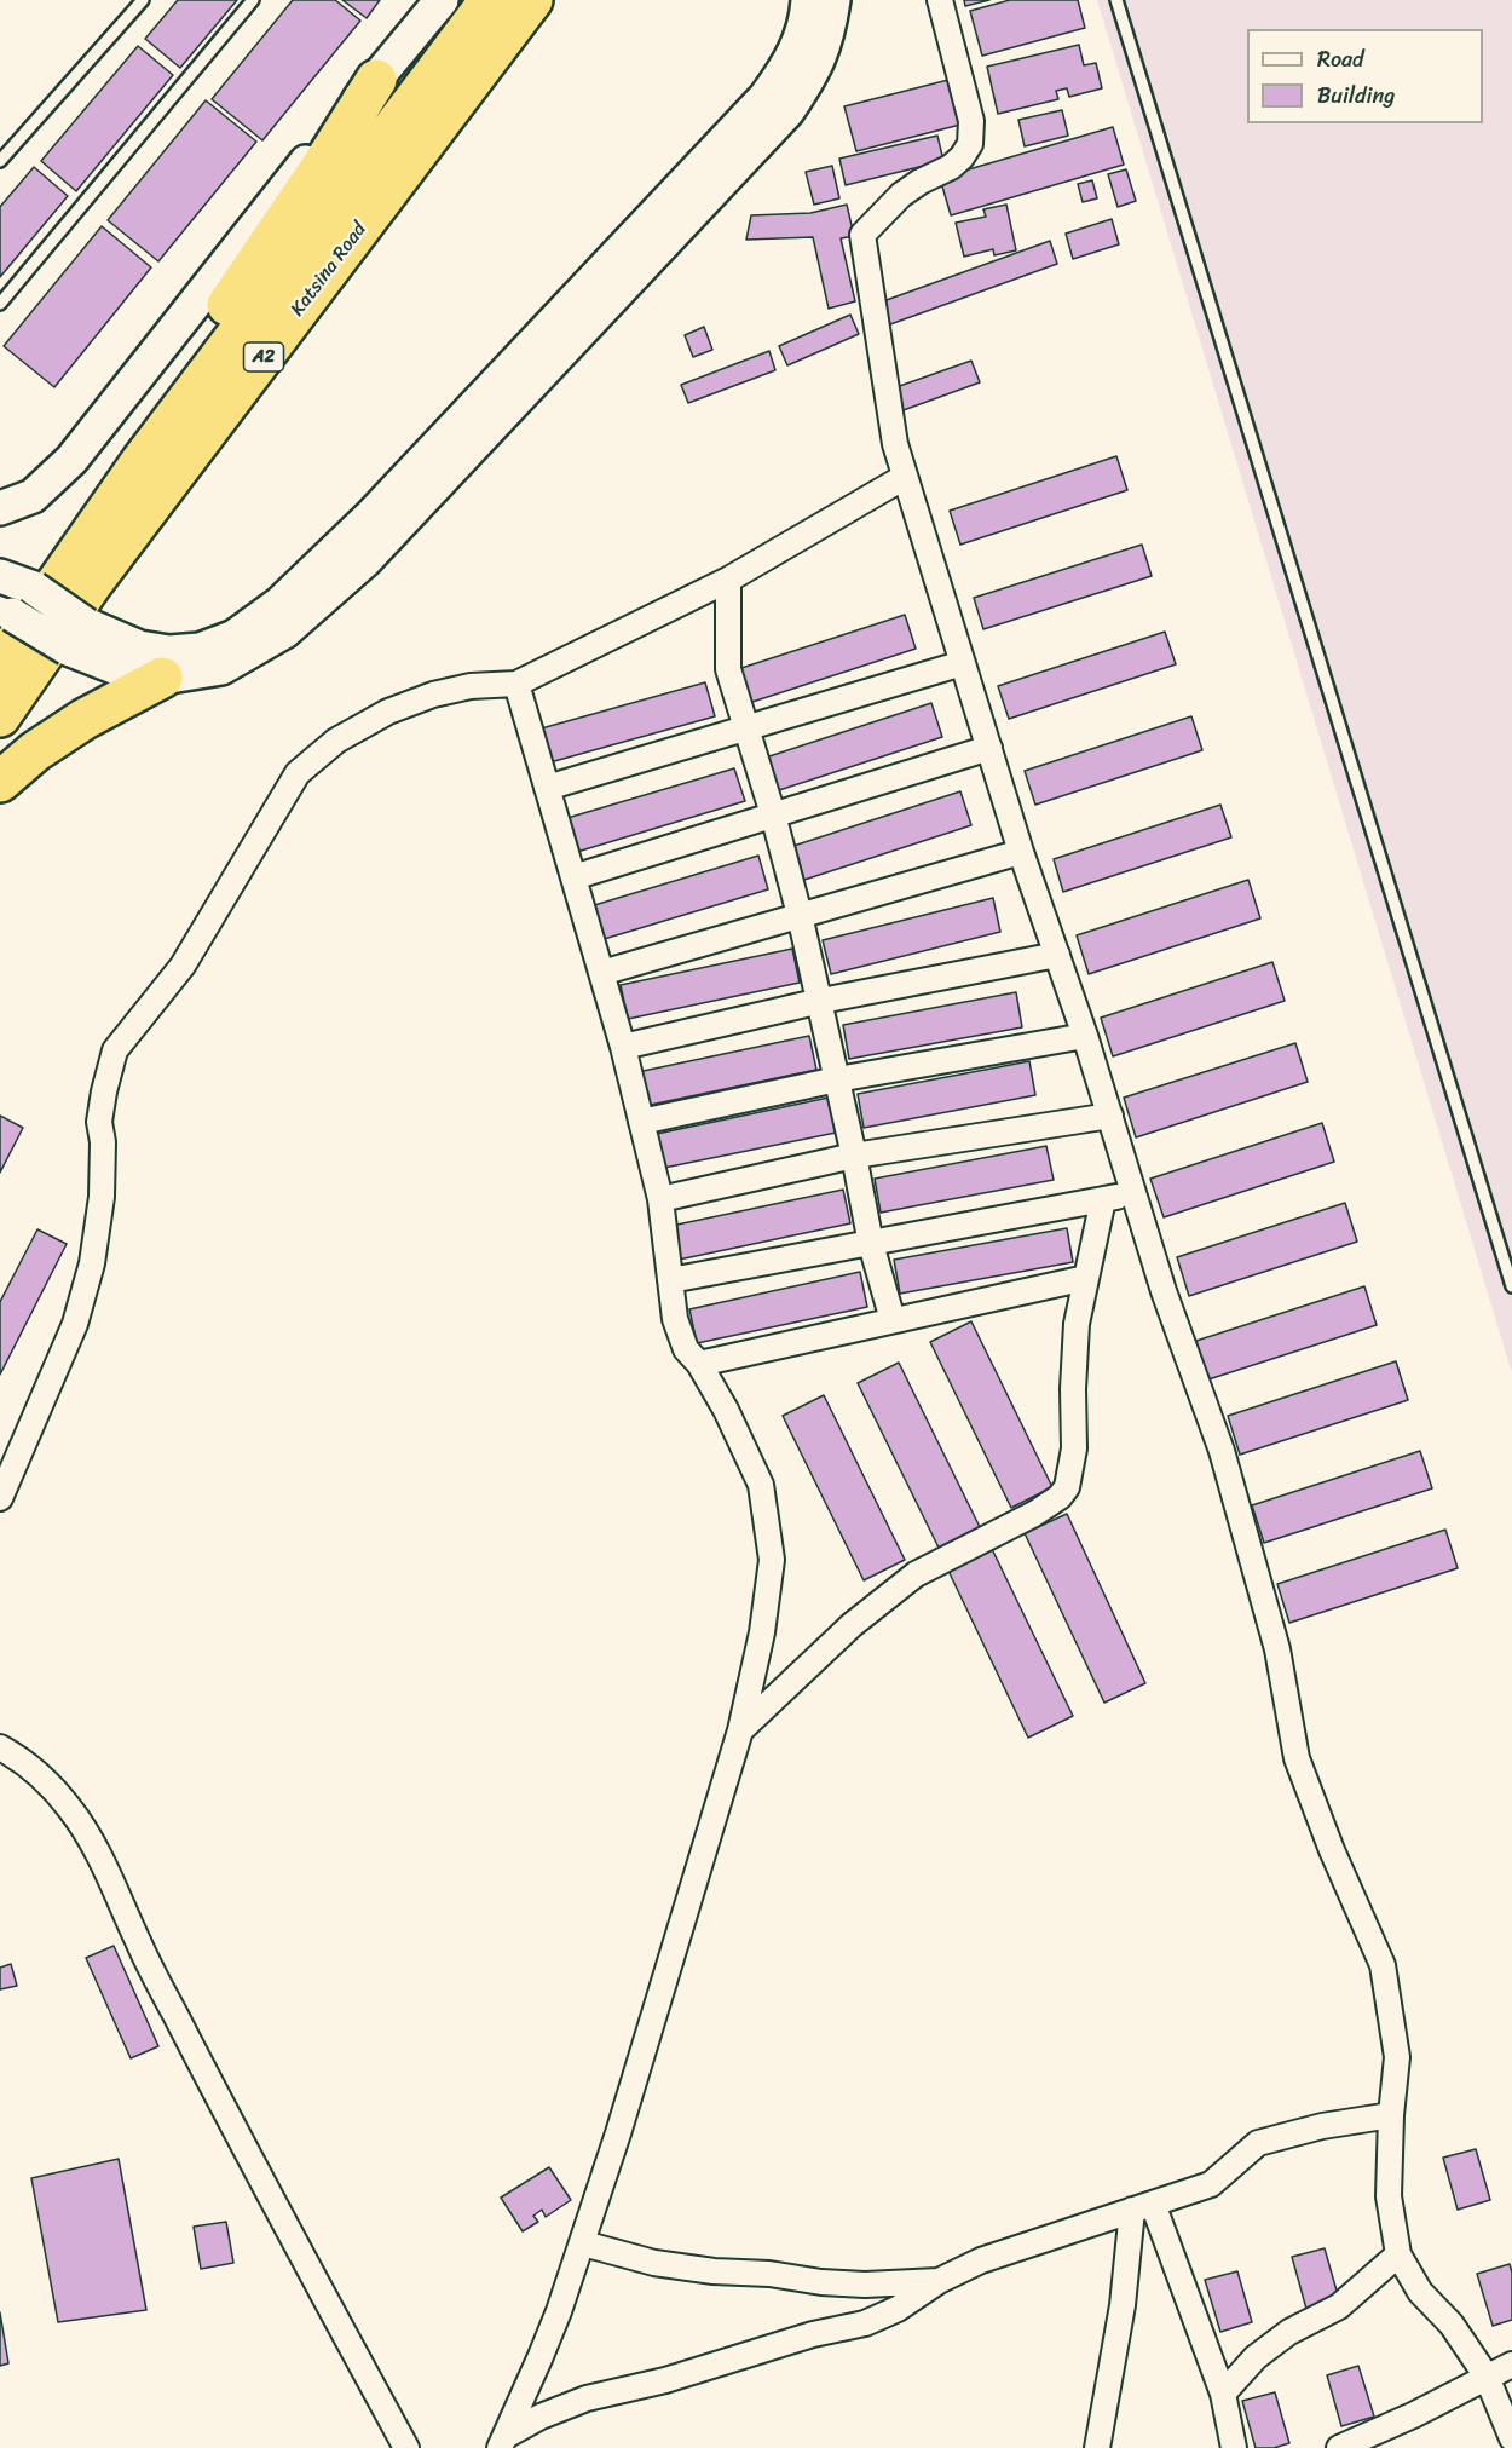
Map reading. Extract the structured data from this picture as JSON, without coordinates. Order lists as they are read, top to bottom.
{
  "streets": {
    "highway": ["Katsina Road", "A2"]
  },
  "legend": ["Road", "Building"]
}
